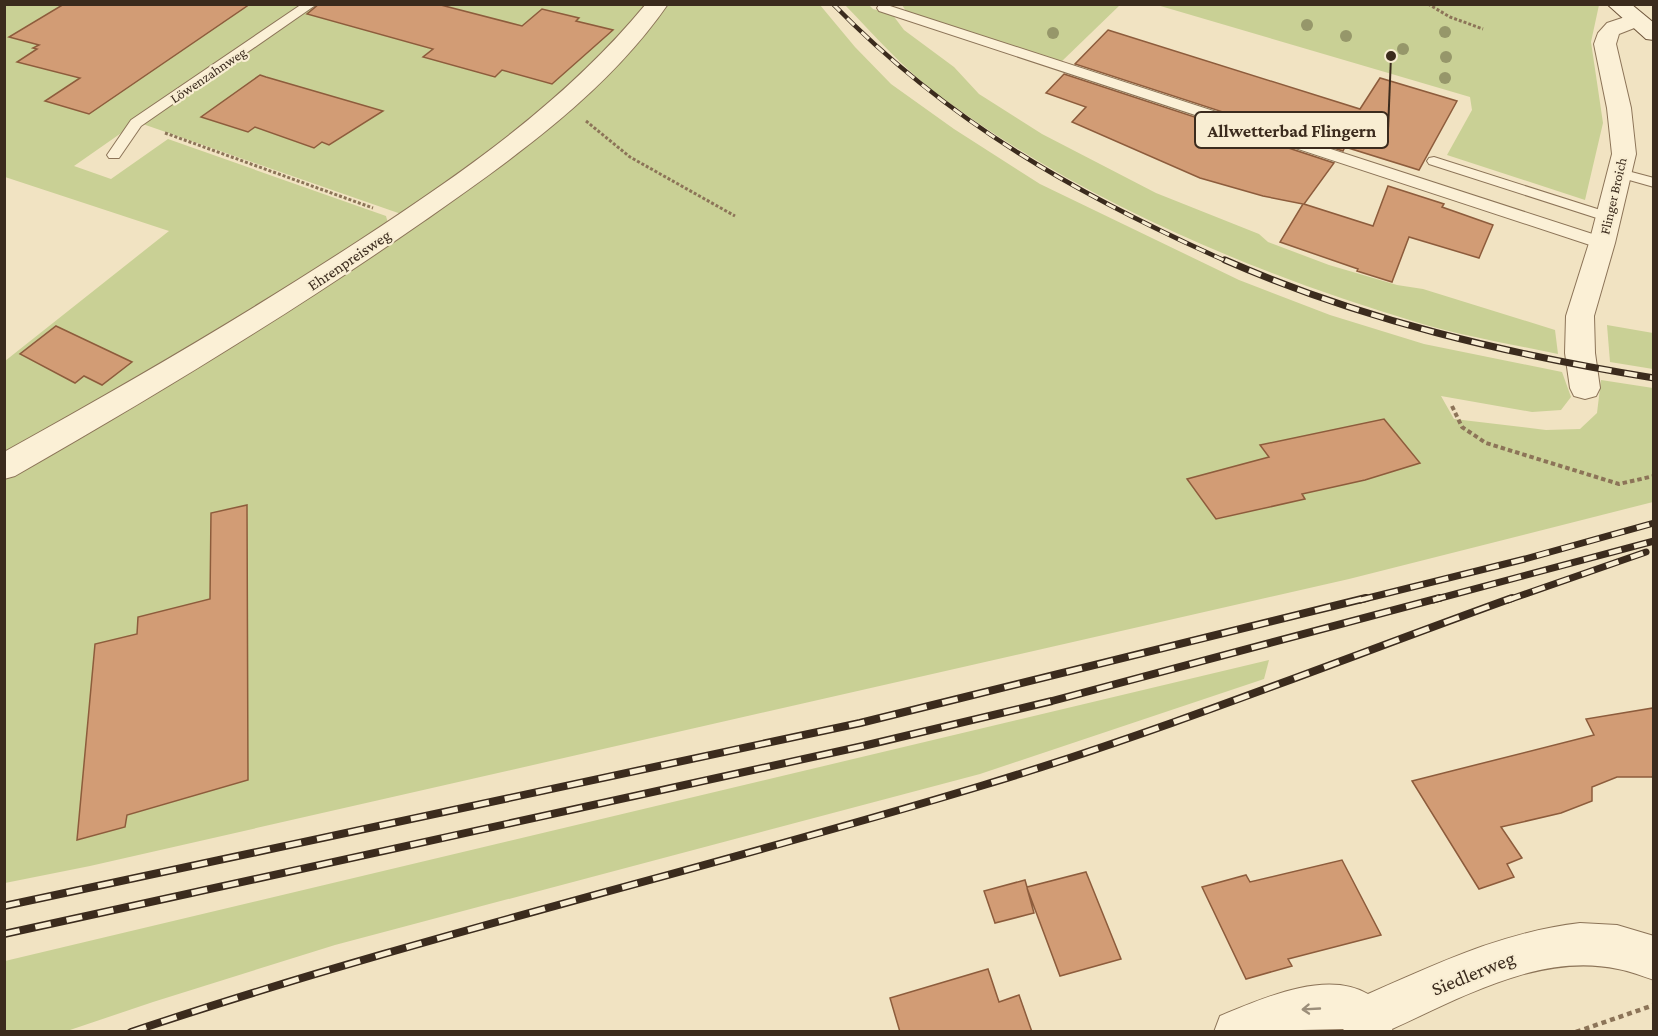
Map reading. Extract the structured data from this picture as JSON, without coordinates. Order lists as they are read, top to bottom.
{
  "streets": {
    "street": ["Flinger Broich", "Ehrenpreisweg", "Siedlerweg"],
    "lane": ["Löwenzahnweg"]
  },
  "places": ["Allwetterbad Flingern"]
}
